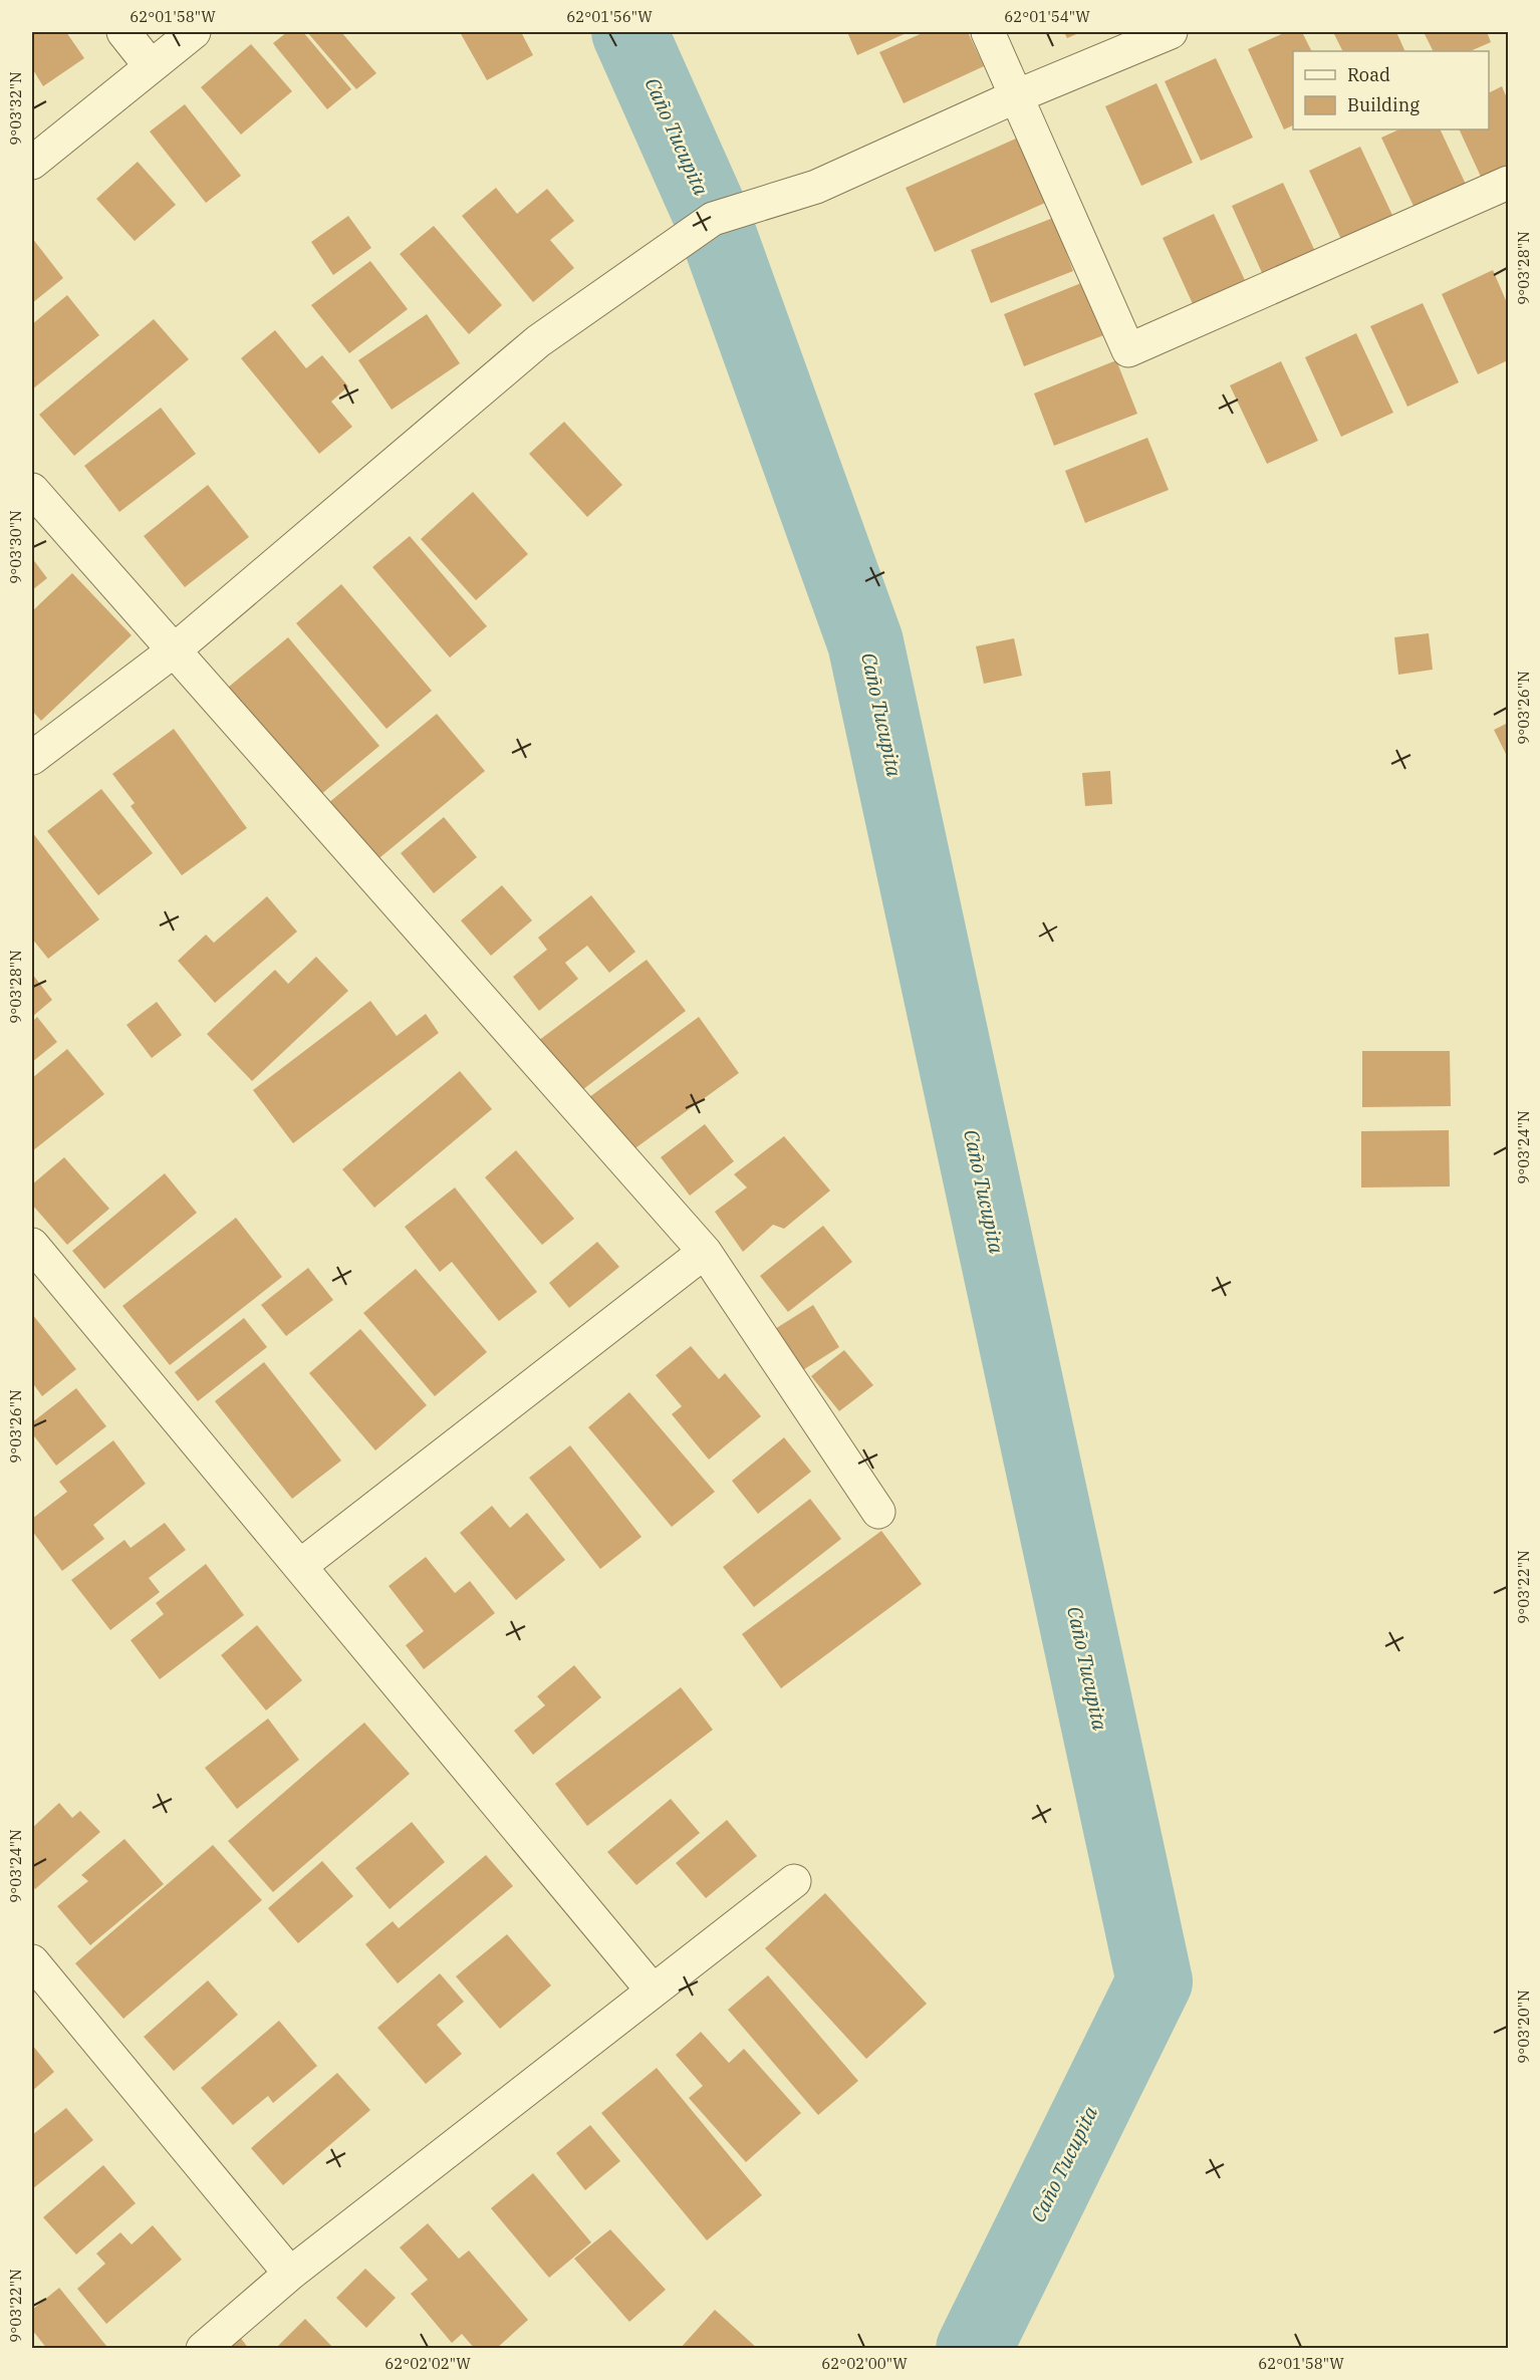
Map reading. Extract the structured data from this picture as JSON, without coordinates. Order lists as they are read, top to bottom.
{
  "water": ["Caño Tucupita"],
  "legend": ["Road", "Building"],
  "coordinates": [
    "62°01'58\"W",
    "62°01'56\"W",
    "62°01'54\"W",
    "9°03'32\"N",
    "9°03'28\"N",
    "9°03'30\"N",
    "9°03'26\"N",
    "9°03'24\"N",
    "9°03'22\"N",
    "9°03'20\"N",
    "62°02'02\"W",
    "62°02'00\"W"
  ]
}
